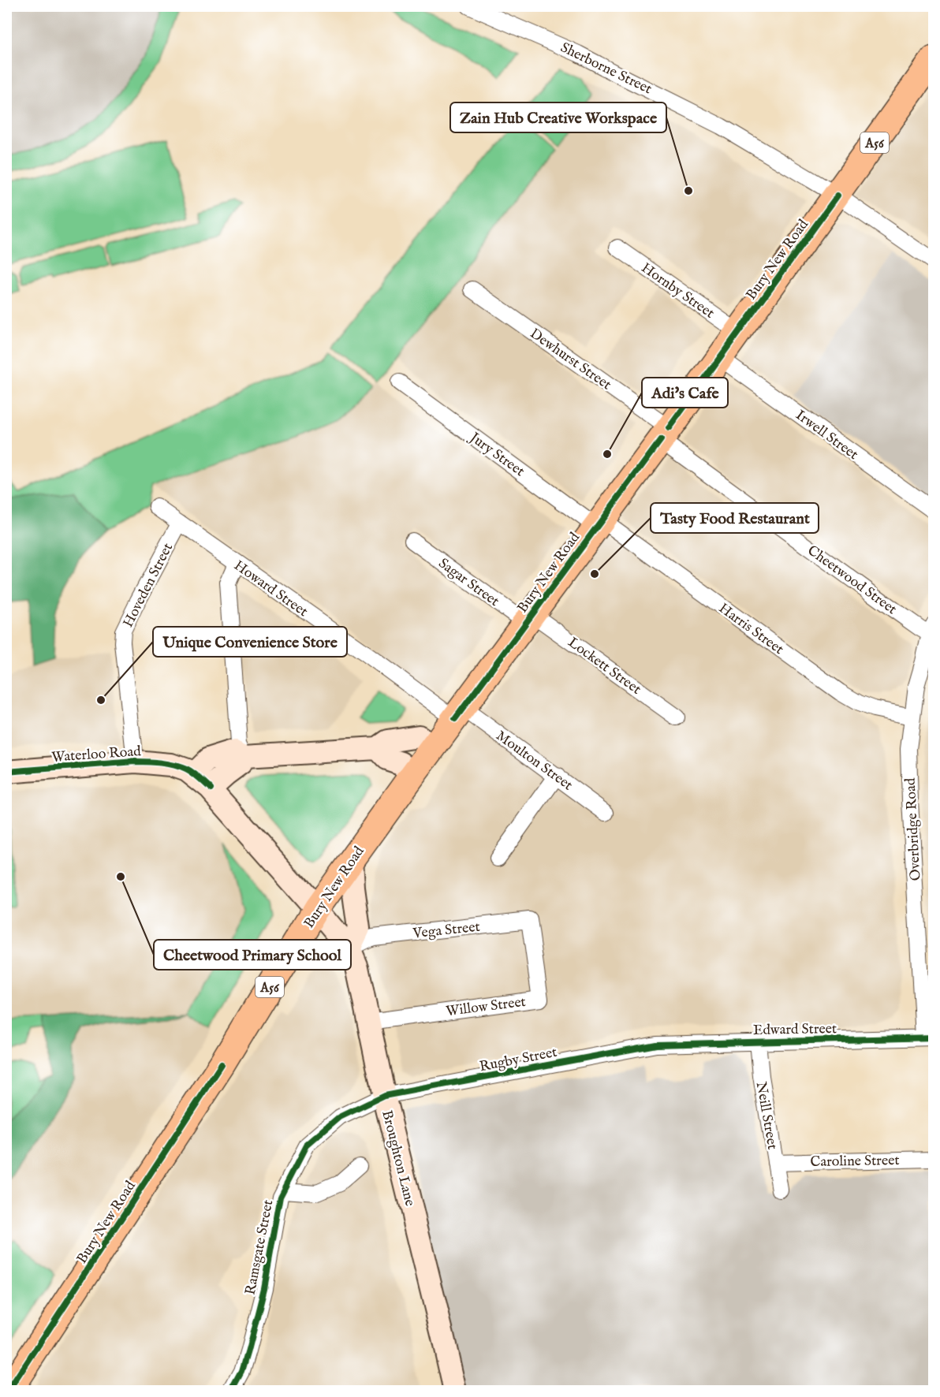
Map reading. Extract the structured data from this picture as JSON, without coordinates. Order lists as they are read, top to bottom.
{
  "streets": {
    "highway": ["A56", "Bury New Road"],
    "main road": ["Waterloo Road", "Broughton Lane"],
    "street": [
      "Sherborne Street",
      "Hornby Street",
      "Dewhurst Street",
      "Irwell Street",
      "Jury Street",
      "Cheetwood Street",
      "Sagar Street",
      "Hoveden Street",
      "Howard Street",
      "Harris Street",
      "Lockett Street",
      "Moulton Street",
      "Overbridge Road",
      "Vega Street",
      "Willow Street",
      "Edward Street",
      "Rugby Street",
      "Neill Street",
      "Caroline Street",
      "Ramsgate Street"
    ]
  },
  "crossings": [
    ["Sherborne Street", "A56"],
    ["Sherborne Street", "Bury New Road"],
    ["A56", "Bury New Road"],
    ["Bury New Road", "Hornby Street"],
    ["Bury New Road", "Dewhurst Street"],
    ["Bury New Road", "Irwell Street"],
    ["Bury New Road", "Jury Street"],
    ["Bury New Road", "Cheetwood Street"],
    ["Bury New Road", "Sagar Street"],
    ["Bury New Road", "Howard Street"],
    ["Bury New Road", "Harris Street"],
    ["Bury New Road", "Lockett Street"],
    ["Bury New Road", "Waterloo Road"],
    ["Bury New Road", "Moulton Street"],
    ["Bury New Road", "Broughton Lane"],
    ["Dewhurst Street", "Cheetwood Street"],
    ["Jury Street", "Harris Street"],
    ["Cheetwood Street", "Overbridge Road"],
    ["Sagar Street", "Lockett Street"],
    ["Hoveden Street", "Howard Street"],
    ["Hoveden Street", "Waterloo Road"],
    ["Howard Street", "Moulton Street"],
    ["Harris Street", "Overbridge Road"],
    ["Waterloo Road", "Broughton Lane"],
    ["Overbridge Road", "Edward Street"],
    ["Vega Street", "Willow Street"],
    ["Vega Street", "Broughton Lane"],
    ["Willow Street", "Broughton Lane"],
    ["Edward Street", "Rugby Street"],
    ["Edward Street", "Neill Street"],
    ["Rugby Street", "Broughton Lane"],
    ["Rugby Street", "Ramsgate Street"],
    ["Neill Street", "Caroline Street"],
    ["Broughton Lane", "Ramsgate Street"]
  ],
  "places": [
    "Zain Hub Creative Workspace",
    "Adi's Cafe",
    "Tasty Food Restaurant",
    "Unique Convenience Store",
    "Cheetwood Primary School"
  ]
}
